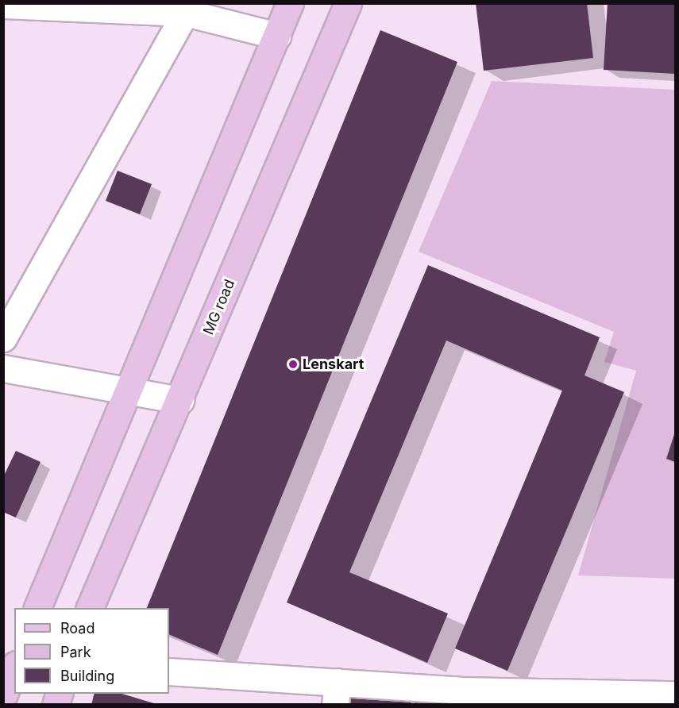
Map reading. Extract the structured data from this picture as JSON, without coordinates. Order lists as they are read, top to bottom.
{
  "streets": {
    "main road": ["MG road"]
  },
  "places": ["Lenskart"],
  "legend": ["Road", "Park", "Building"]
}
